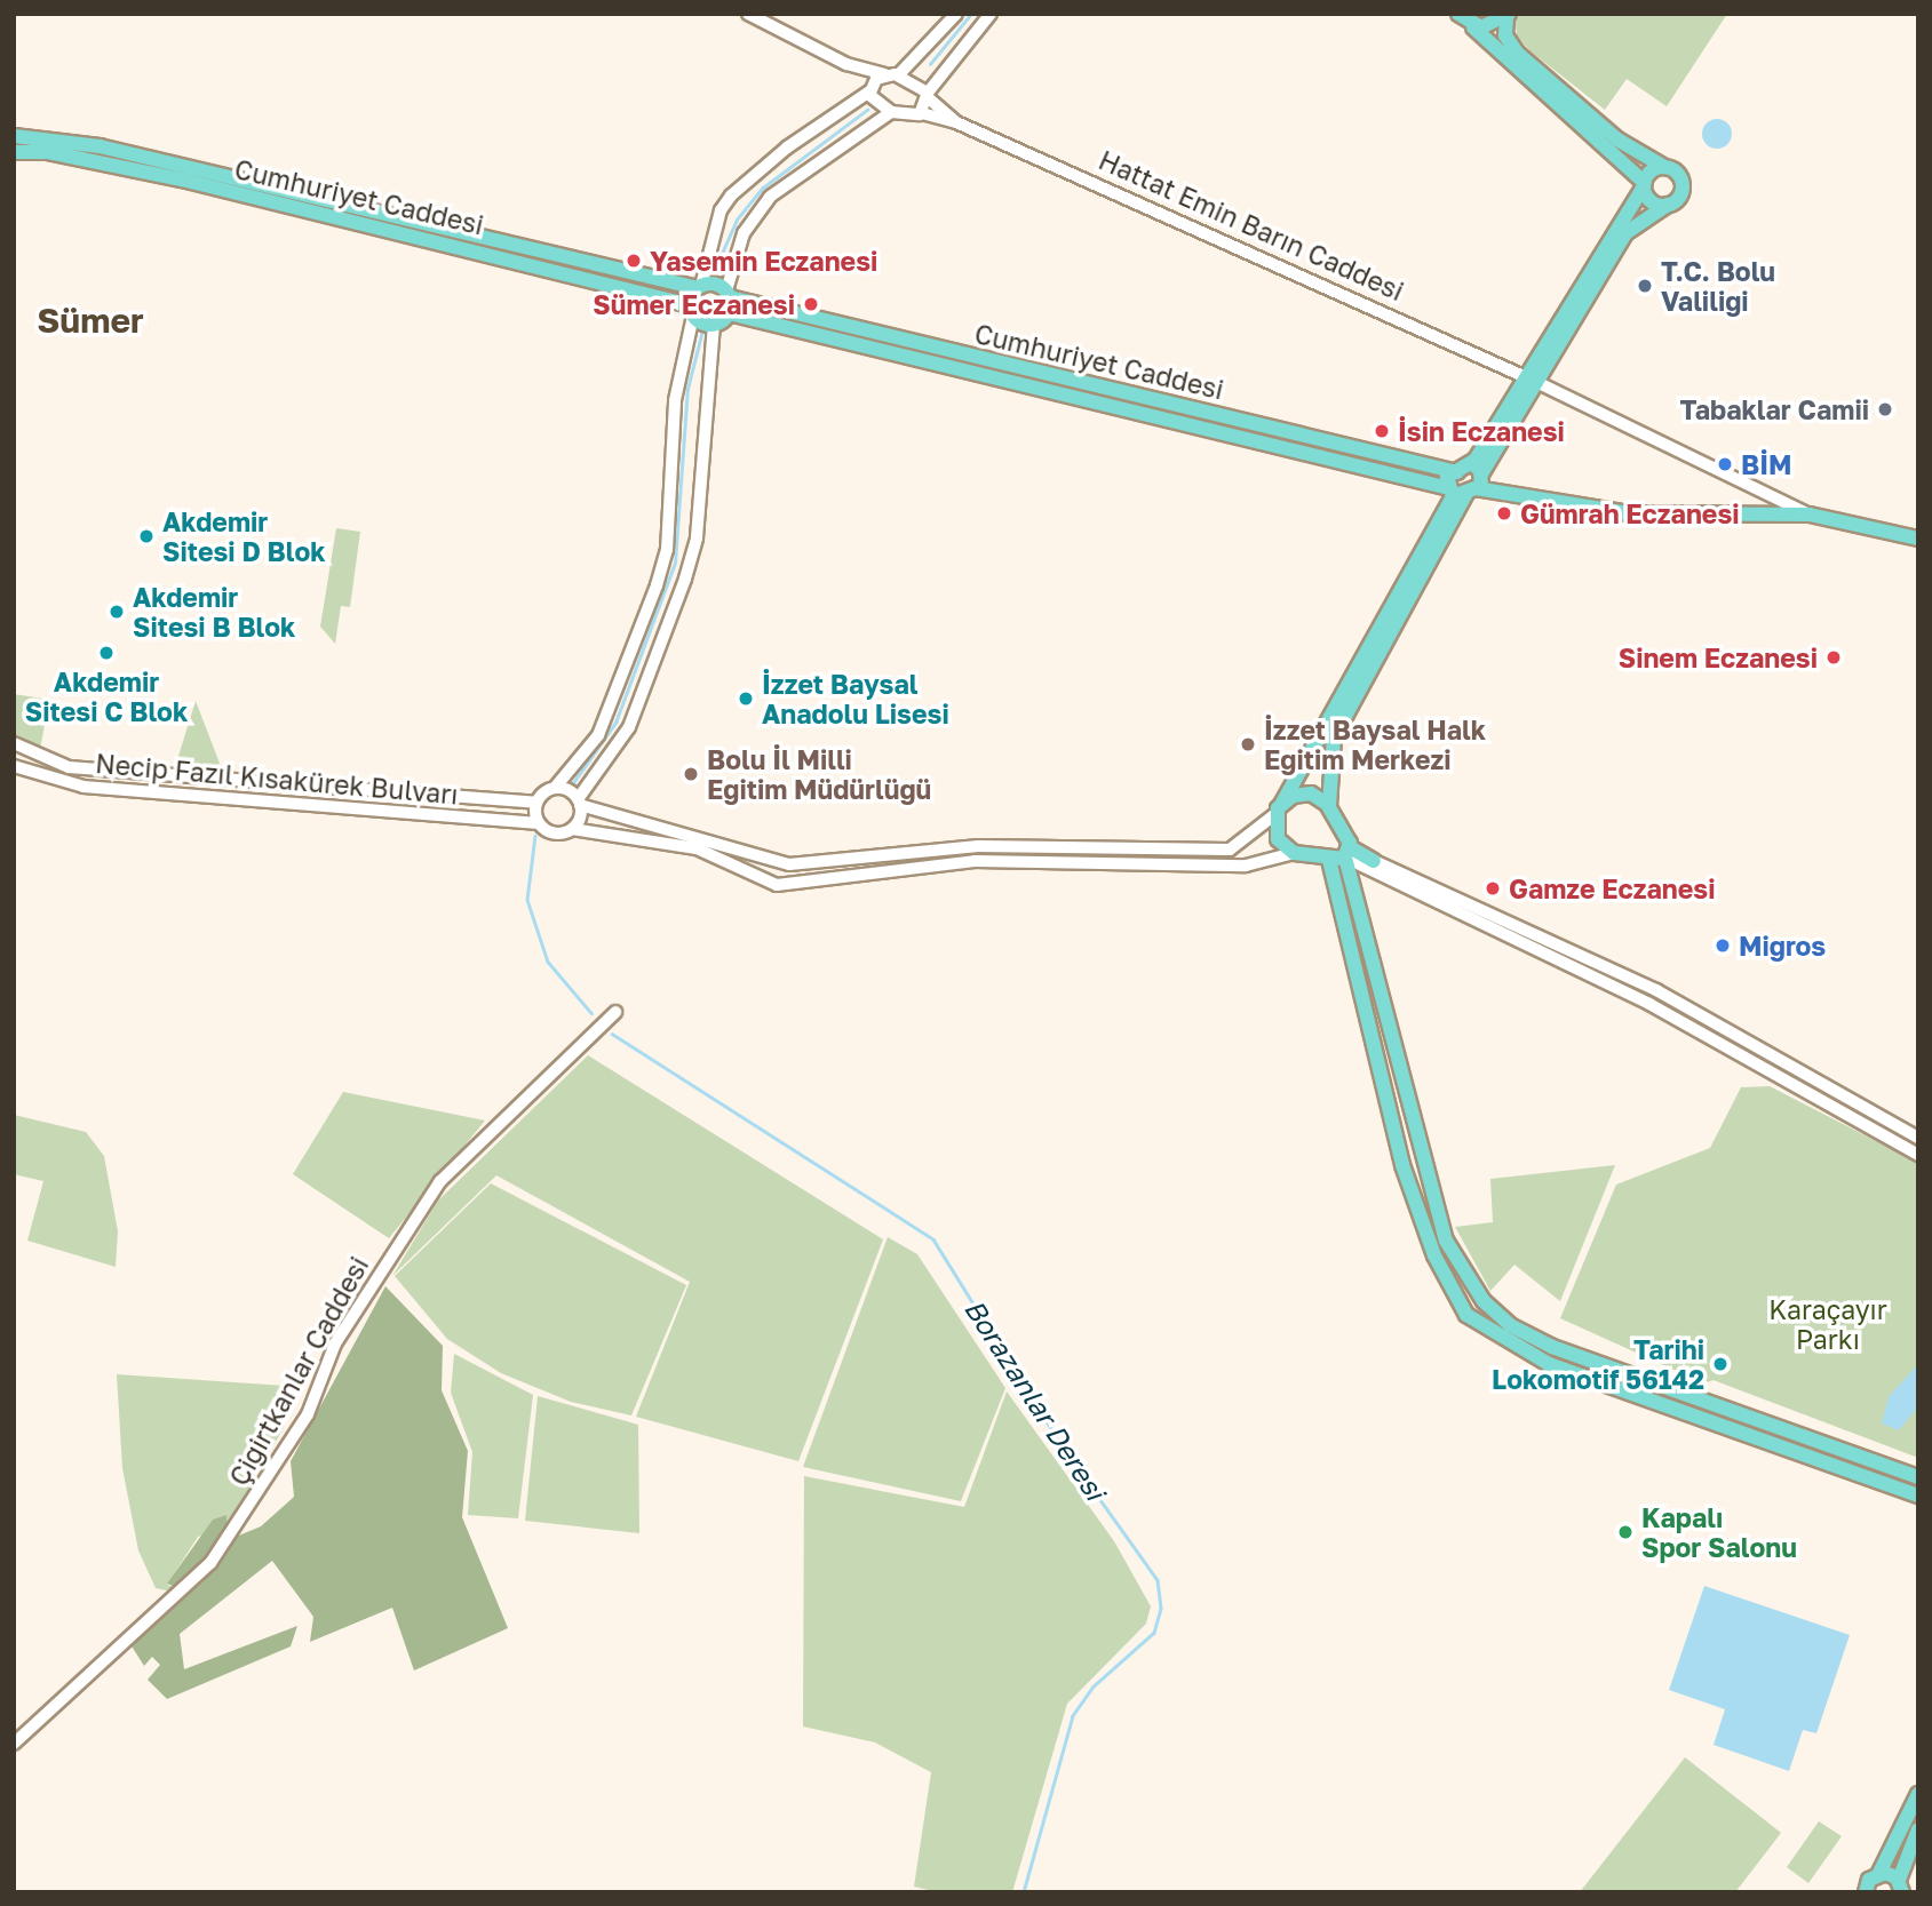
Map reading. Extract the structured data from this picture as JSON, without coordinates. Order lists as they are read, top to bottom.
{
  "streets": {
    "main road": [
      "Cumhuriyet Caddesi",
      "Hattat Emin Barın Caddesi",
      "Necip Fazıl Kısakürek Bulvarı",
      "Çiğirtkanlar Caddesi"
    ]
  },
  "crossings": [
    ["Cumhuriyet Caddesi", "Hattat Emin Barın Caddesi"]
  ],
  "districts": ["Sümer"],
  "water": ["Borazanlar Deresi"],
  "parks": ["Karaçayır Parkı"],
  "places": [
    "Yasemin Eczanesi",
    "T.C. Bolu Valiliği",
    "Sümer Eczanesi",
    "Tabaklar Camii",
    "İsin Eczanesi",
    "BİM",
    "Gümrah Eczanesi",
    "Akdemir Sitesi D Blok",
    "Akdemir Sitesi B Blok",
    "Akdemir Sitesi C Blok",
    "Sinem Eczanesi",
    "İzzet Baysal Anadolu Lisesi",
    "İzzet Baysal Halk Eğitim Merkezi",
    "Bolu İl Milli Eğitim Müdürlüğü",
    "Gamze Eczanesi",
    "Migros",
    "Tarihi Lokomotif 56142",
    "Kapalı Spor Salonu"
  ]
}
